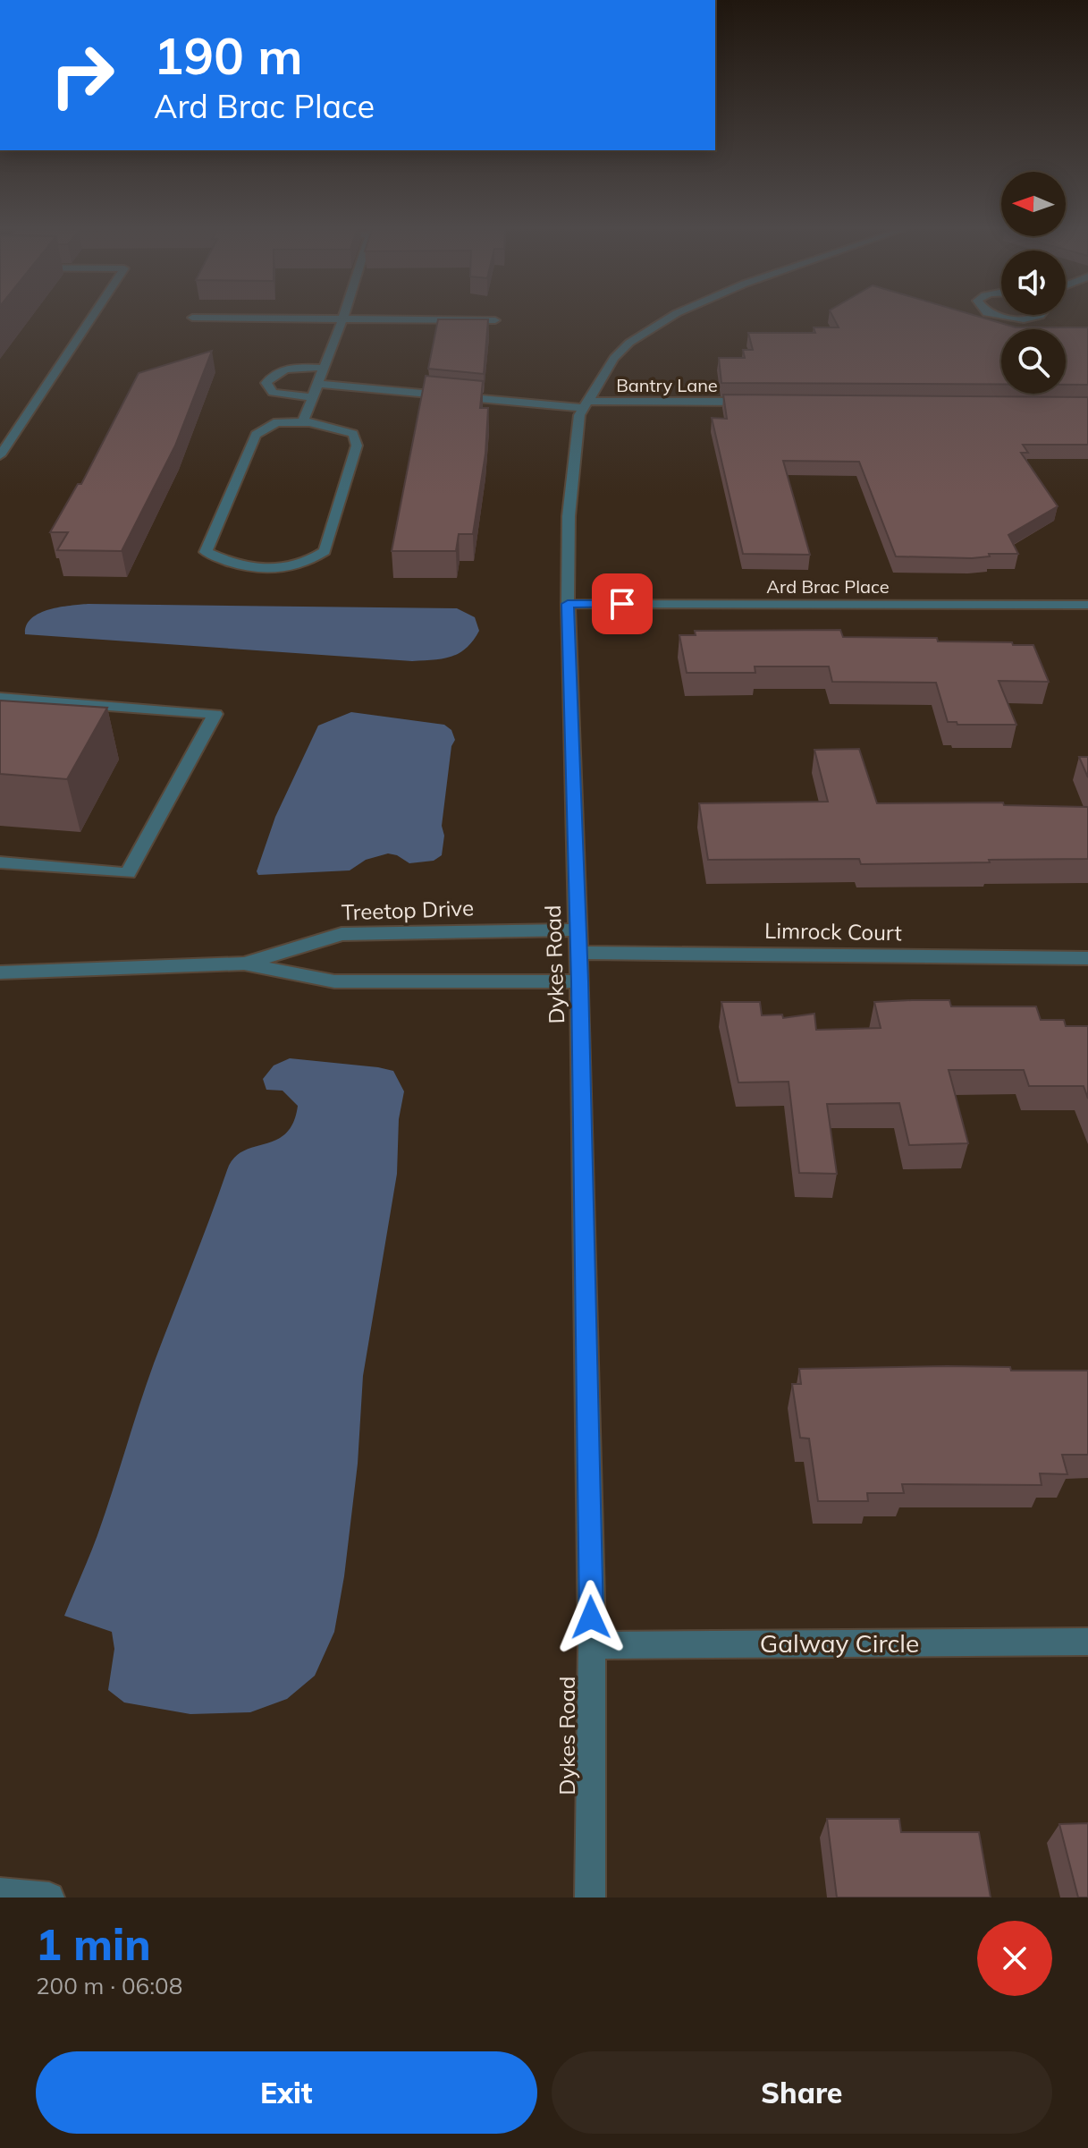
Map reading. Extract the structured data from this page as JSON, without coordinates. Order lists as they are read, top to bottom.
{
  "streets": {
    "street": [
      "Bantry Lane",
      "Ard Brac Place",
      "Treetop Drive",
      "Limrock Court",
      "Dykes Road",
      "Galway Circle"
    ]
  },
  "crossings": [
    ["Bantry Lane", "Dykes Road"],
    ["Ard Brac Place", "Dykes Road"],
    ["Treetop Drive", "Dykes Road"],
    ["Limrock Court", "Dykes Road"],
    ["Dykes Road", "Galway Circle"]
  ],
  "north": "left",
  "page": {
    "turn": ["190 m", "Ard Brac Place"],
    "heading": ["1 min", "200 m · 06:08"],
    "buttons": ["Exit", "Share"]
  }
}
